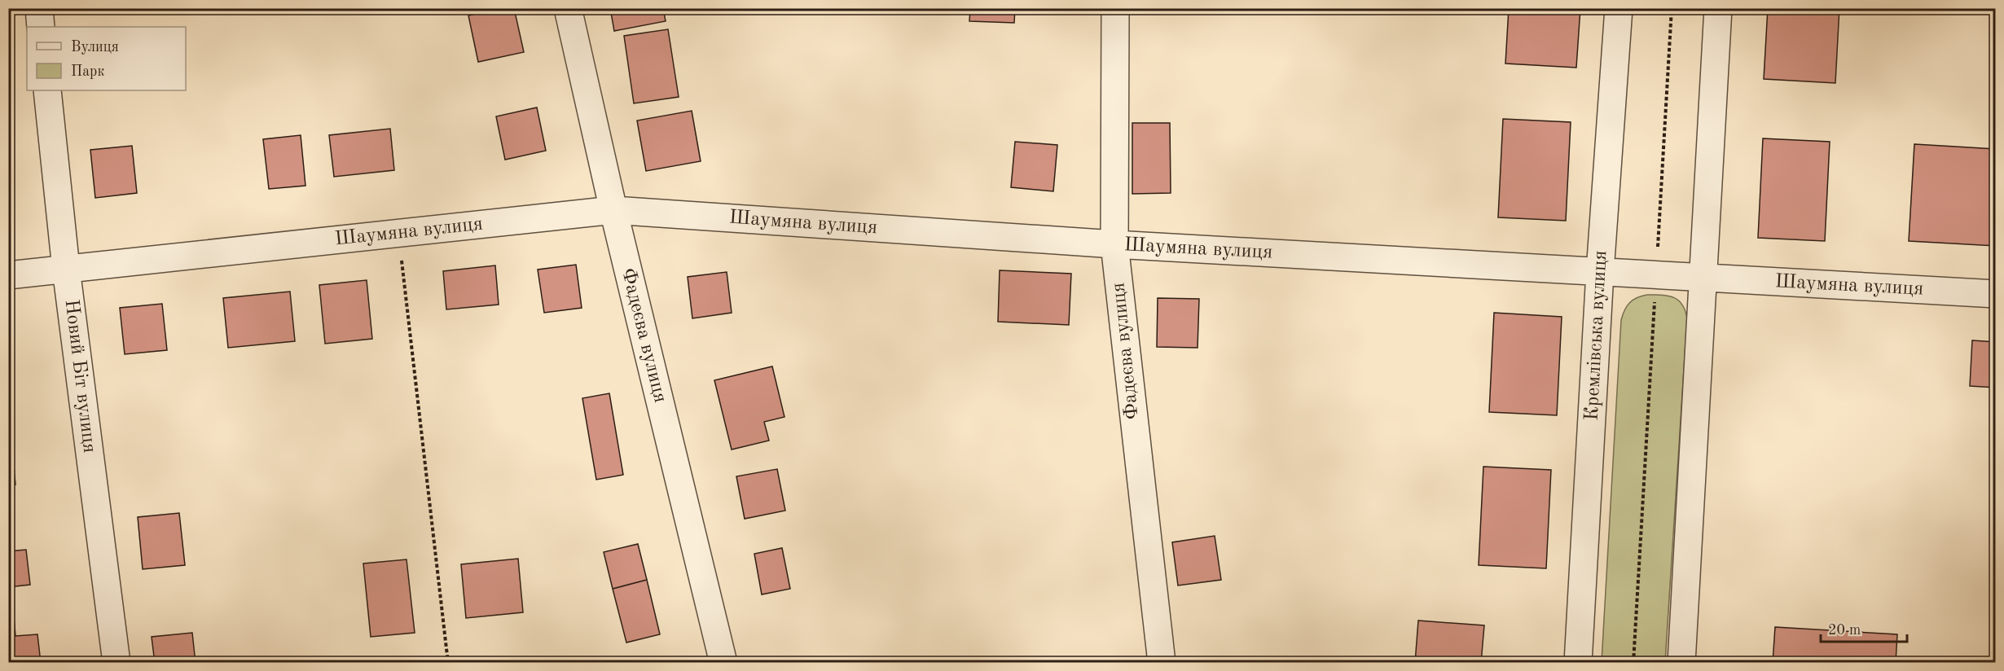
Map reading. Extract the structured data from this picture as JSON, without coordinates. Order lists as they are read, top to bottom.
{
  "streets": {
    "street": [
      "Шаумяна вулиця",
      "Фадеєва вулиця",
      "Кремлівська вулиця",
      "Новий Біт вулиця"
    ]
  },
  "crossings": [
    ["Шаумяна вулиця", "Фадеєва вулиця"],
    ["Шаумяна вулиця", "Кремлівська вулиця"],
    ["Шаумяна вулиця", "Новий Біт вулиця"]
  ],
  "legend": ["Вулиця", "Парк"],
  "scale_bar": "20 m"
}
